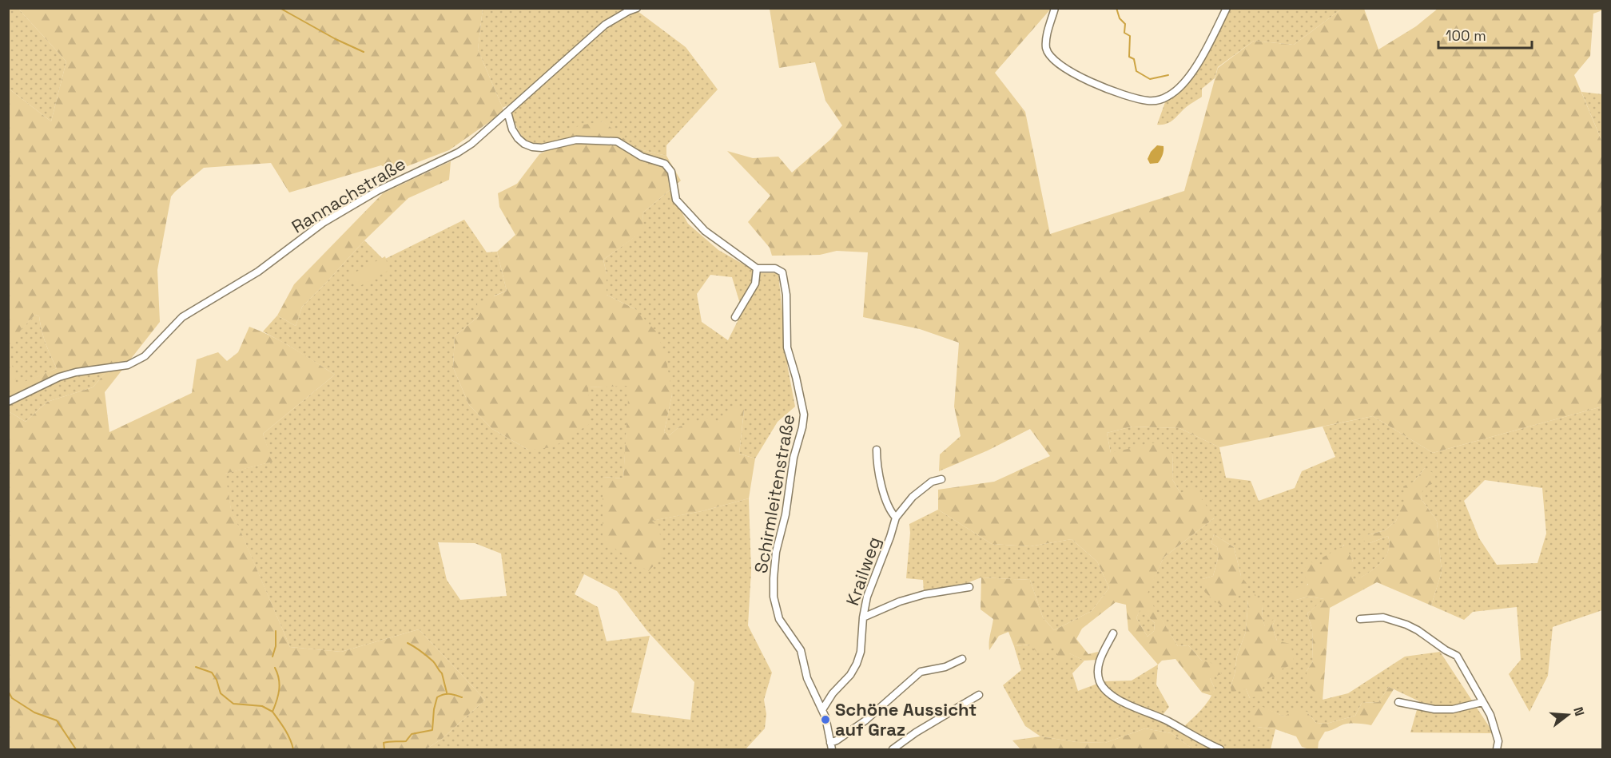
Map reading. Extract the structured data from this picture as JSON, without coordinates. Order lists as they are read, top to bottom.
{
  "streets": {
    "street": ["Rannachstraße", "Schirmleitenstraße", "Krailweg"]
  },
  "crossings": [
    ["Rannachstraße", "Schirmleitenstraße"],
    ["Schirmleitenstraße", "Krailweg"]
  ],
  "places": ["Schöne Aussicht auf Graz"],
  "scale_bar": "100 m",
  "north": "right"
}
